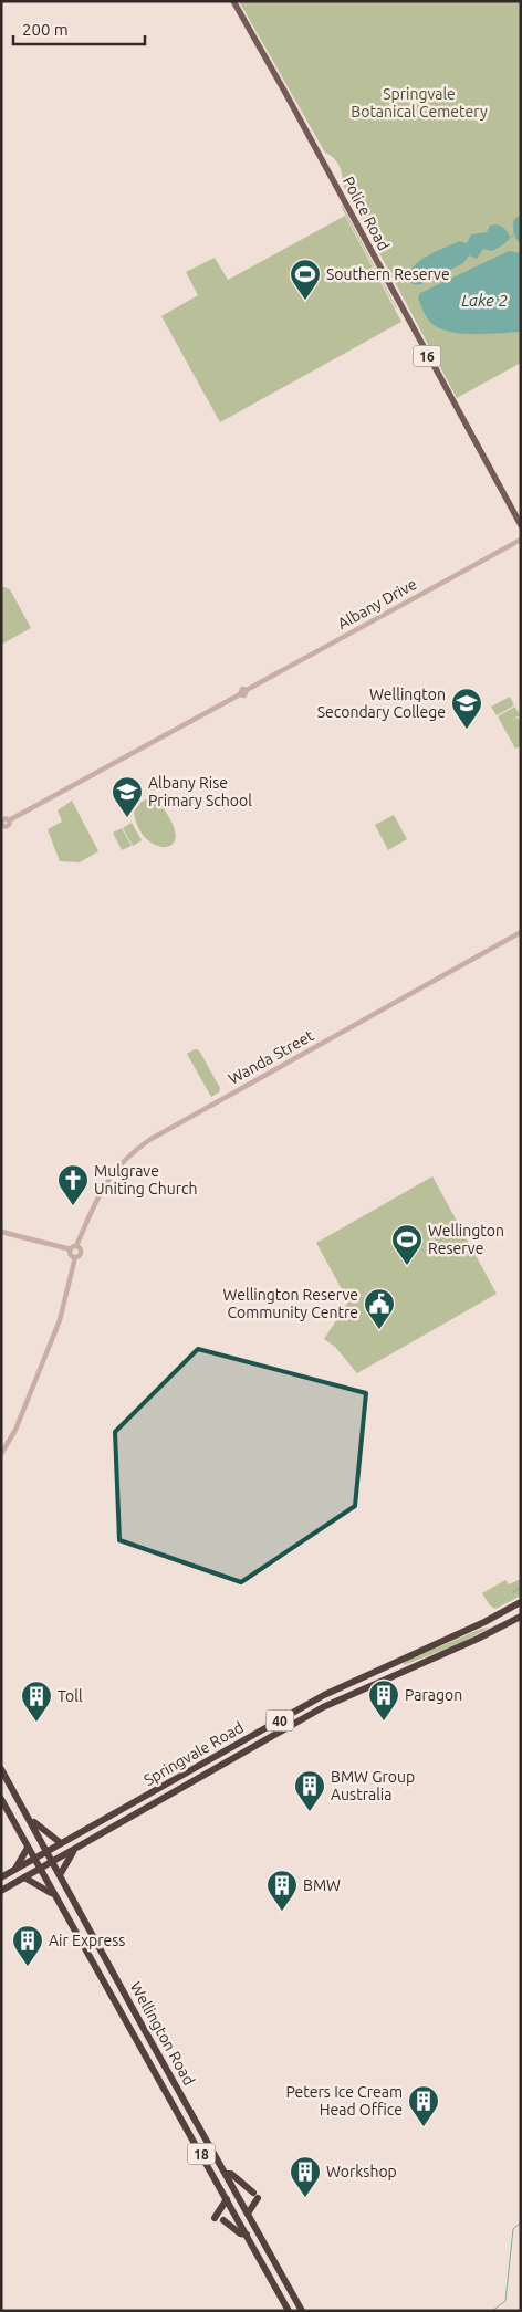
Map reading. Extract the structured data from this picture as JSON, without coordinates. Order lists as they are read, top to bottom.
{
  "streets": {
    "highway": [
      "40",
      "Springvale Road",
      "Wellington Road",
      "18"
    ],
    "main road": ["Police Road", "16"],
    "street": ["Albany Drive", "Wanda Street"]
  },
  "crossings": [
    ["Springvale Road", "Wellington Road"]
  ],
  "water": ["Lake 2"],
  "parks": ["Springvale Botanical Cemetery"],
  "places": {
    "sports": ["Southern Reserve", "Wellington Reserve"],
    "school or university": ["Wellington Secondary College", "Albany Rise Primary School"],
    "church": ["Mulgrave Uniting Church"],
    "public building": ["Wellington Reserve Community Centre"],
    "building": [
      "Paragon",
      "Toll",
      "BMW Group Australia",
      "BMW",
      "Air Express",
      "Peters Ice Cream Head Office",
      "Workshop"
    ]
  },
  "scale_bar": "200 m"
}
